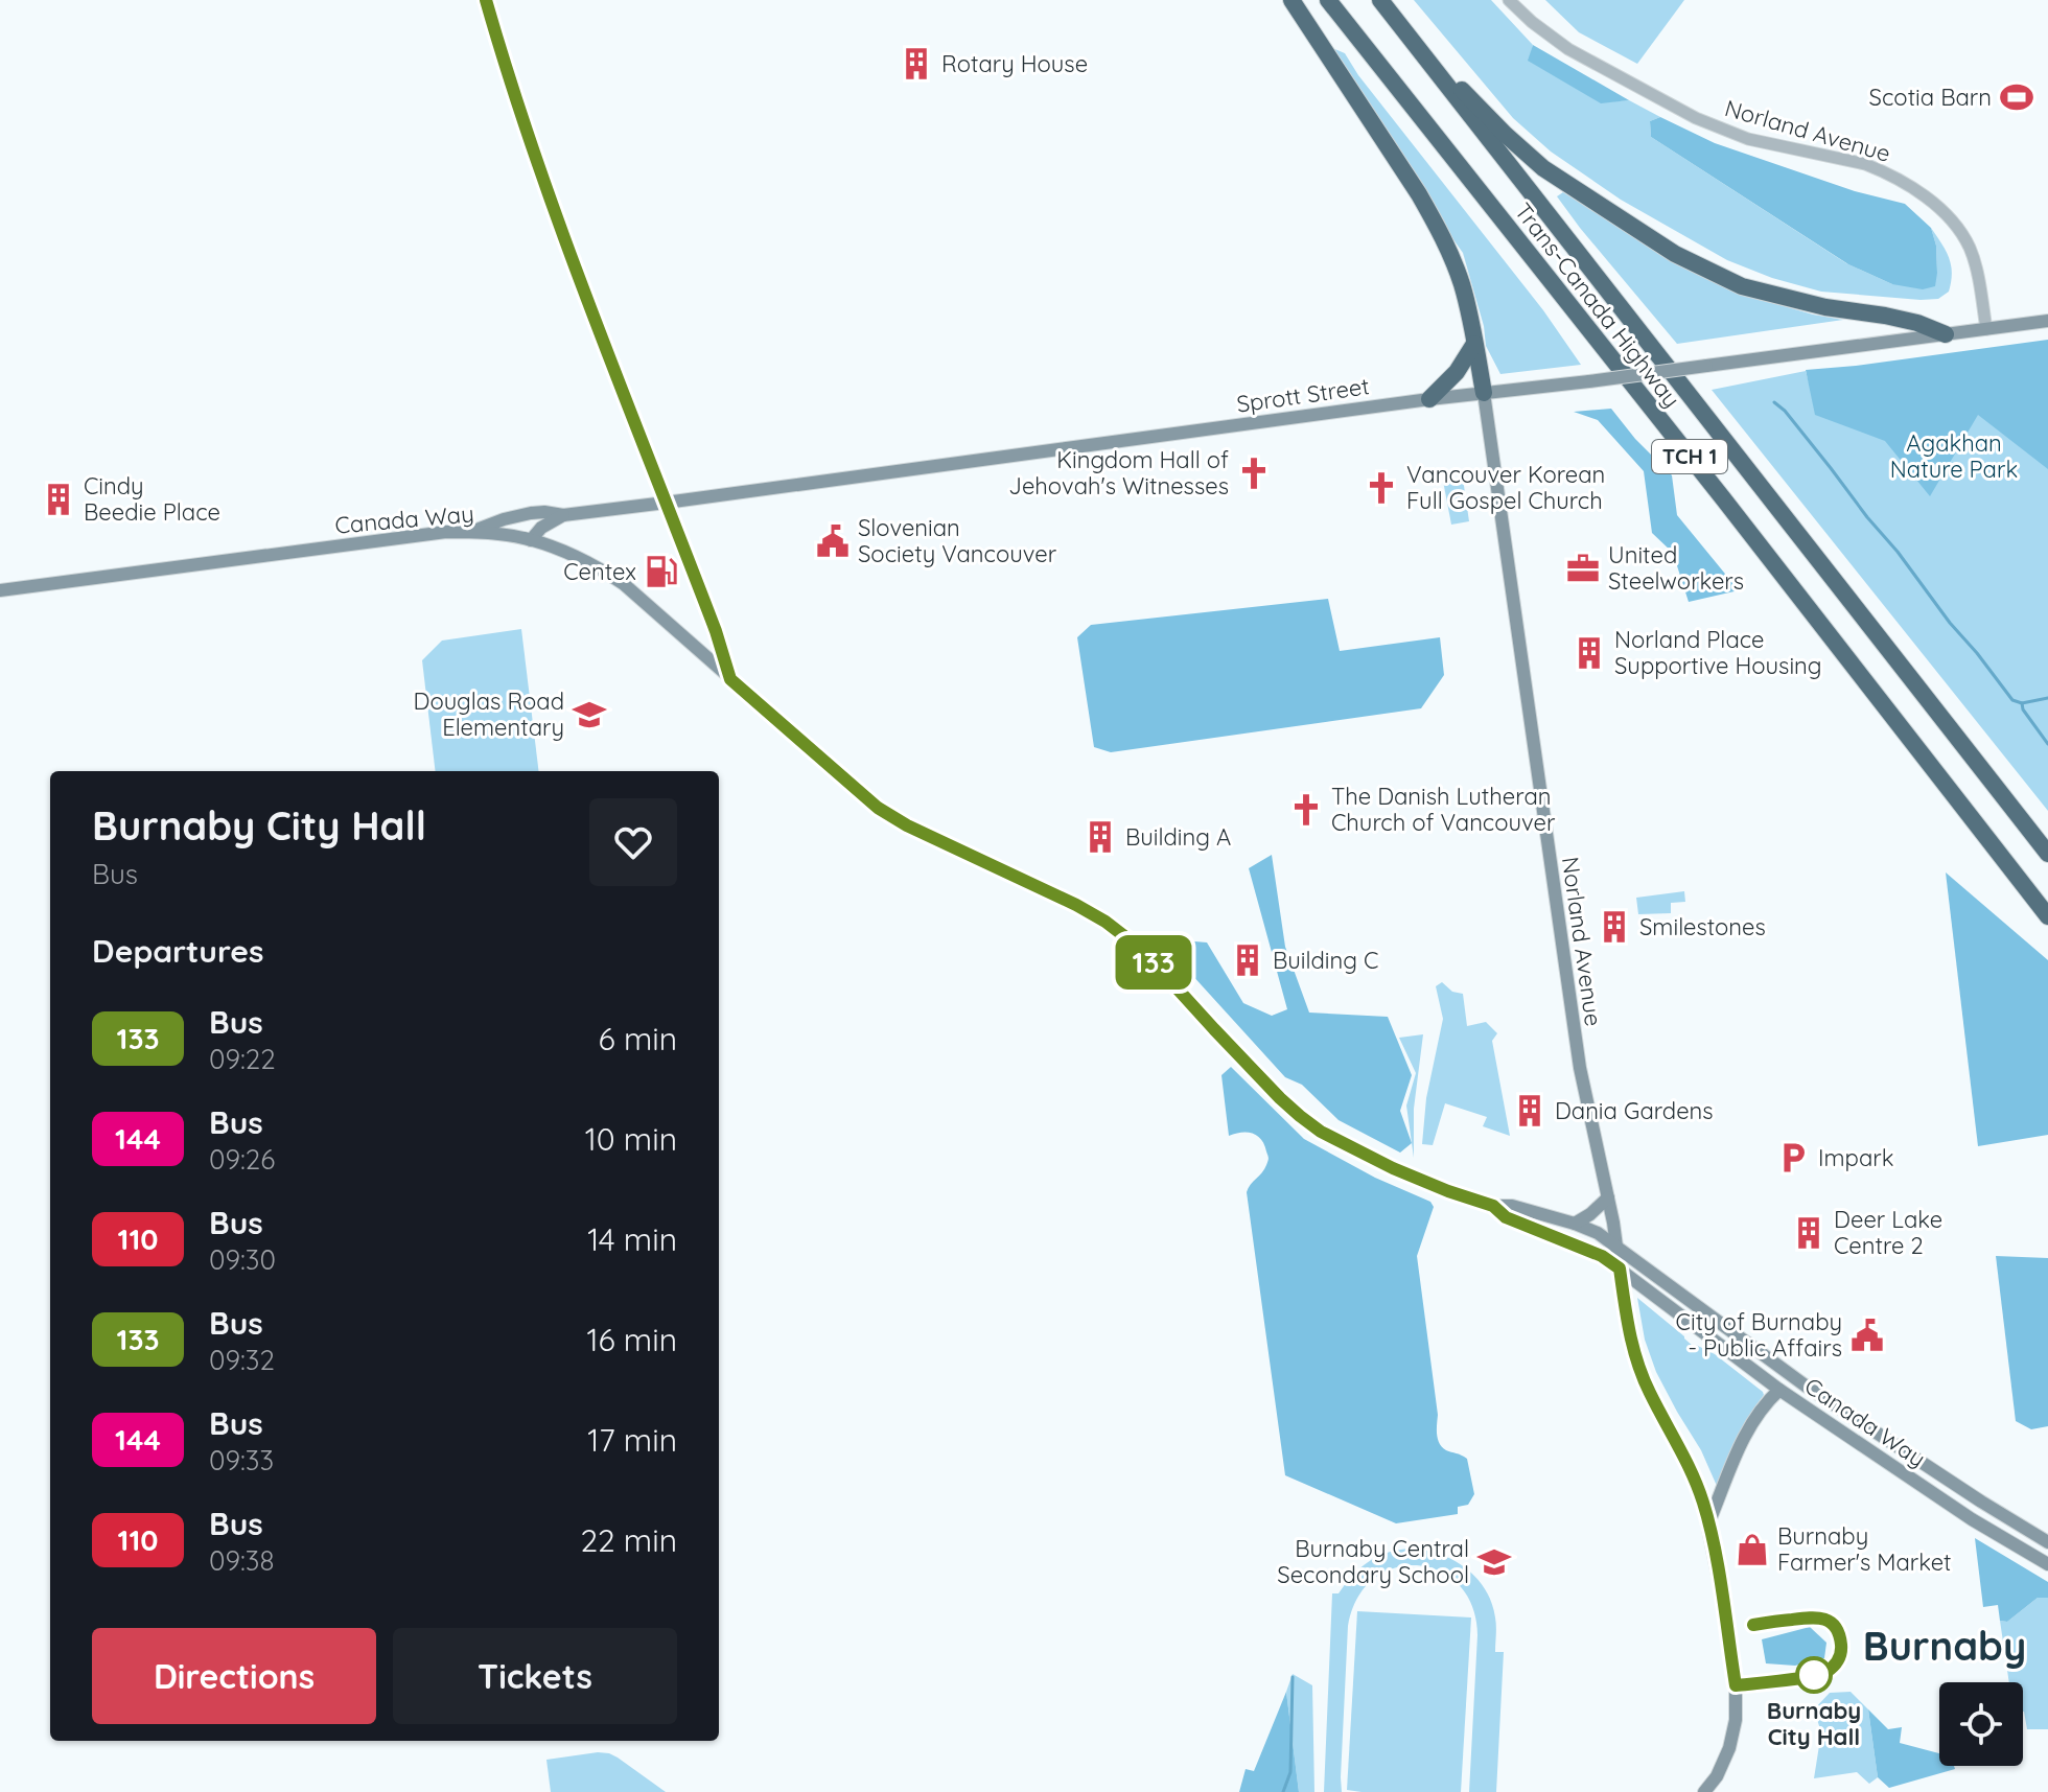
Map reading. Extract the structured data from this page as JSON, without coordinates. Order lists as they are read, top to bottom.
{
  "streets": {
    "highway": ["Trans-Canada Highway", "TCH 1"],
    "main road": ["Norland Avenue", "Sprott Street", "Canada Way"]
  },
  "crossings": [
    ["Norland Avenue", "Sprott Street"],
    ["Norland Avenue", "Canada Way"],
    ["Sprott Street", "Canada Way"]
  ],
  "districts": ["Burnaby"],
  "parks": ["Agakhan Nature Park"],
  "places": {
    "building": [
      "Rotary House",
      "Cindy Beedie Place",
      "Norland Place Supportive Housing",
      "Building A",
      "Smilestones",
      "Building C",
      "Dania Gardens",
      "Deer Lake Centre 2"
    ],
    "sports": ["Scotia Barn"],
    "church": ["Kingdom Hall of Jehovah's Witnesses", "Vancouver Korean Full Gospel Church", "The Danish Lutheran Church of Vancouver"],
    "public building": ["Slovenian Society Vancouver", "City of Burnaby - Public Affairs"],
    "office": ["United Steelworkers"],
    "fuel station": ["Centex"],
    "school or university": ["Douglas Road Elementary", "Burnaby Central Secondary School"],
    "parking": ["Impark"],
    "shop": ["Burnaby Farmer's Market"],
    "other": ["Burnaby City Hall"]
  },
  "lines": ["bus line 133"],
  "page": {
    "on_map": "133",
    "heading": [
      ["Burnaby City Hall", "Bus"],
      "Departures"
    ],
    "list": [
      {
        "mark": "133",
        "name": "Bus",
        "note": "09:22",
        "value": "6 min"
      },
      {
        "mark": "144",
        "name": "Bus",
        "note": "09:26",
        "value": "10 min"
      },
      {
        "mark": "110",
        "name": "Bus",
        "note": "09:30",
        "value": "14 min"
      },
      {
        "mark": "133",
        "name": "Bus",
        "note": "09:32",
        "value": "16 min"
      },
      {
        "mark": "144",
        "name": "Bus",
        "note": "09:33",
        "value": "17 min"
      },
      {
        "mark": "110",
        "name": "Bus",
        "note": "09:38",
        "value": "22 min"
      }
    ],
    "buttons": ["Directions", "Tickets"]
  }
}
